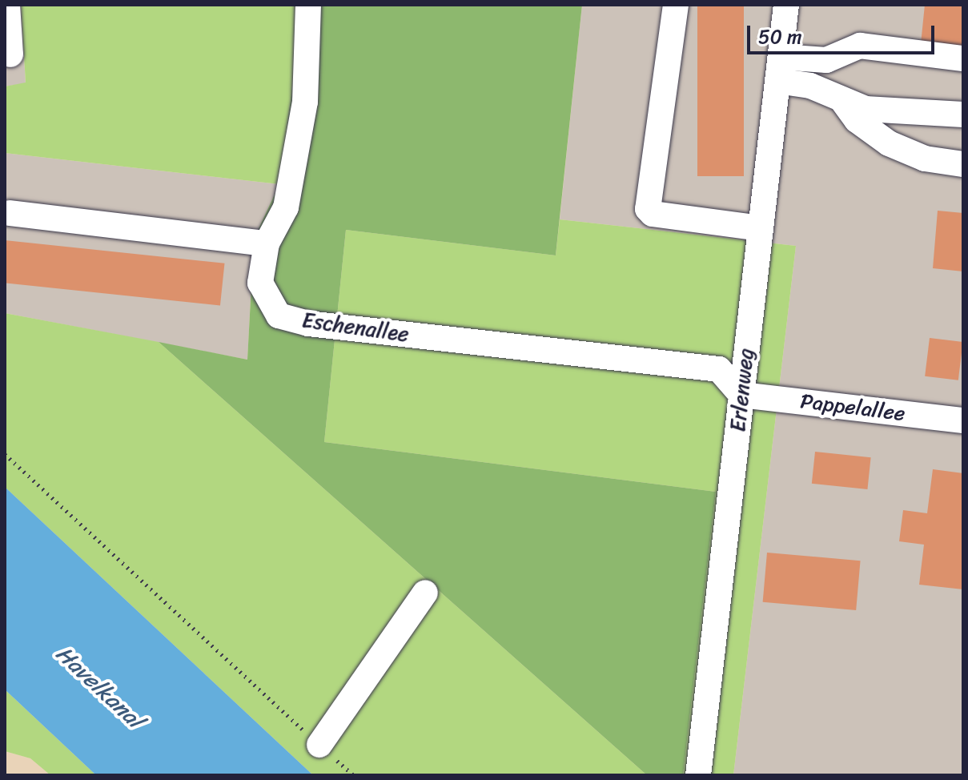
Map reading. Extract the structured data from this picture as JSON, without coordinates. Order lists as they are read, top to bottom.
{
  "streets": {
    "street": ["Eschenallee", "Erlenweg", "Pappelallee"]
  },
  "crossings": [
    ["Eschenallee", "Erlenweg"],
    ["Eschenallee", "Pappelallee"],
    ["Erlenweg", "Pappelallee"]
  ],
  "water": ["Havelkanal"],
  "scale_bar": "50 m"
}
